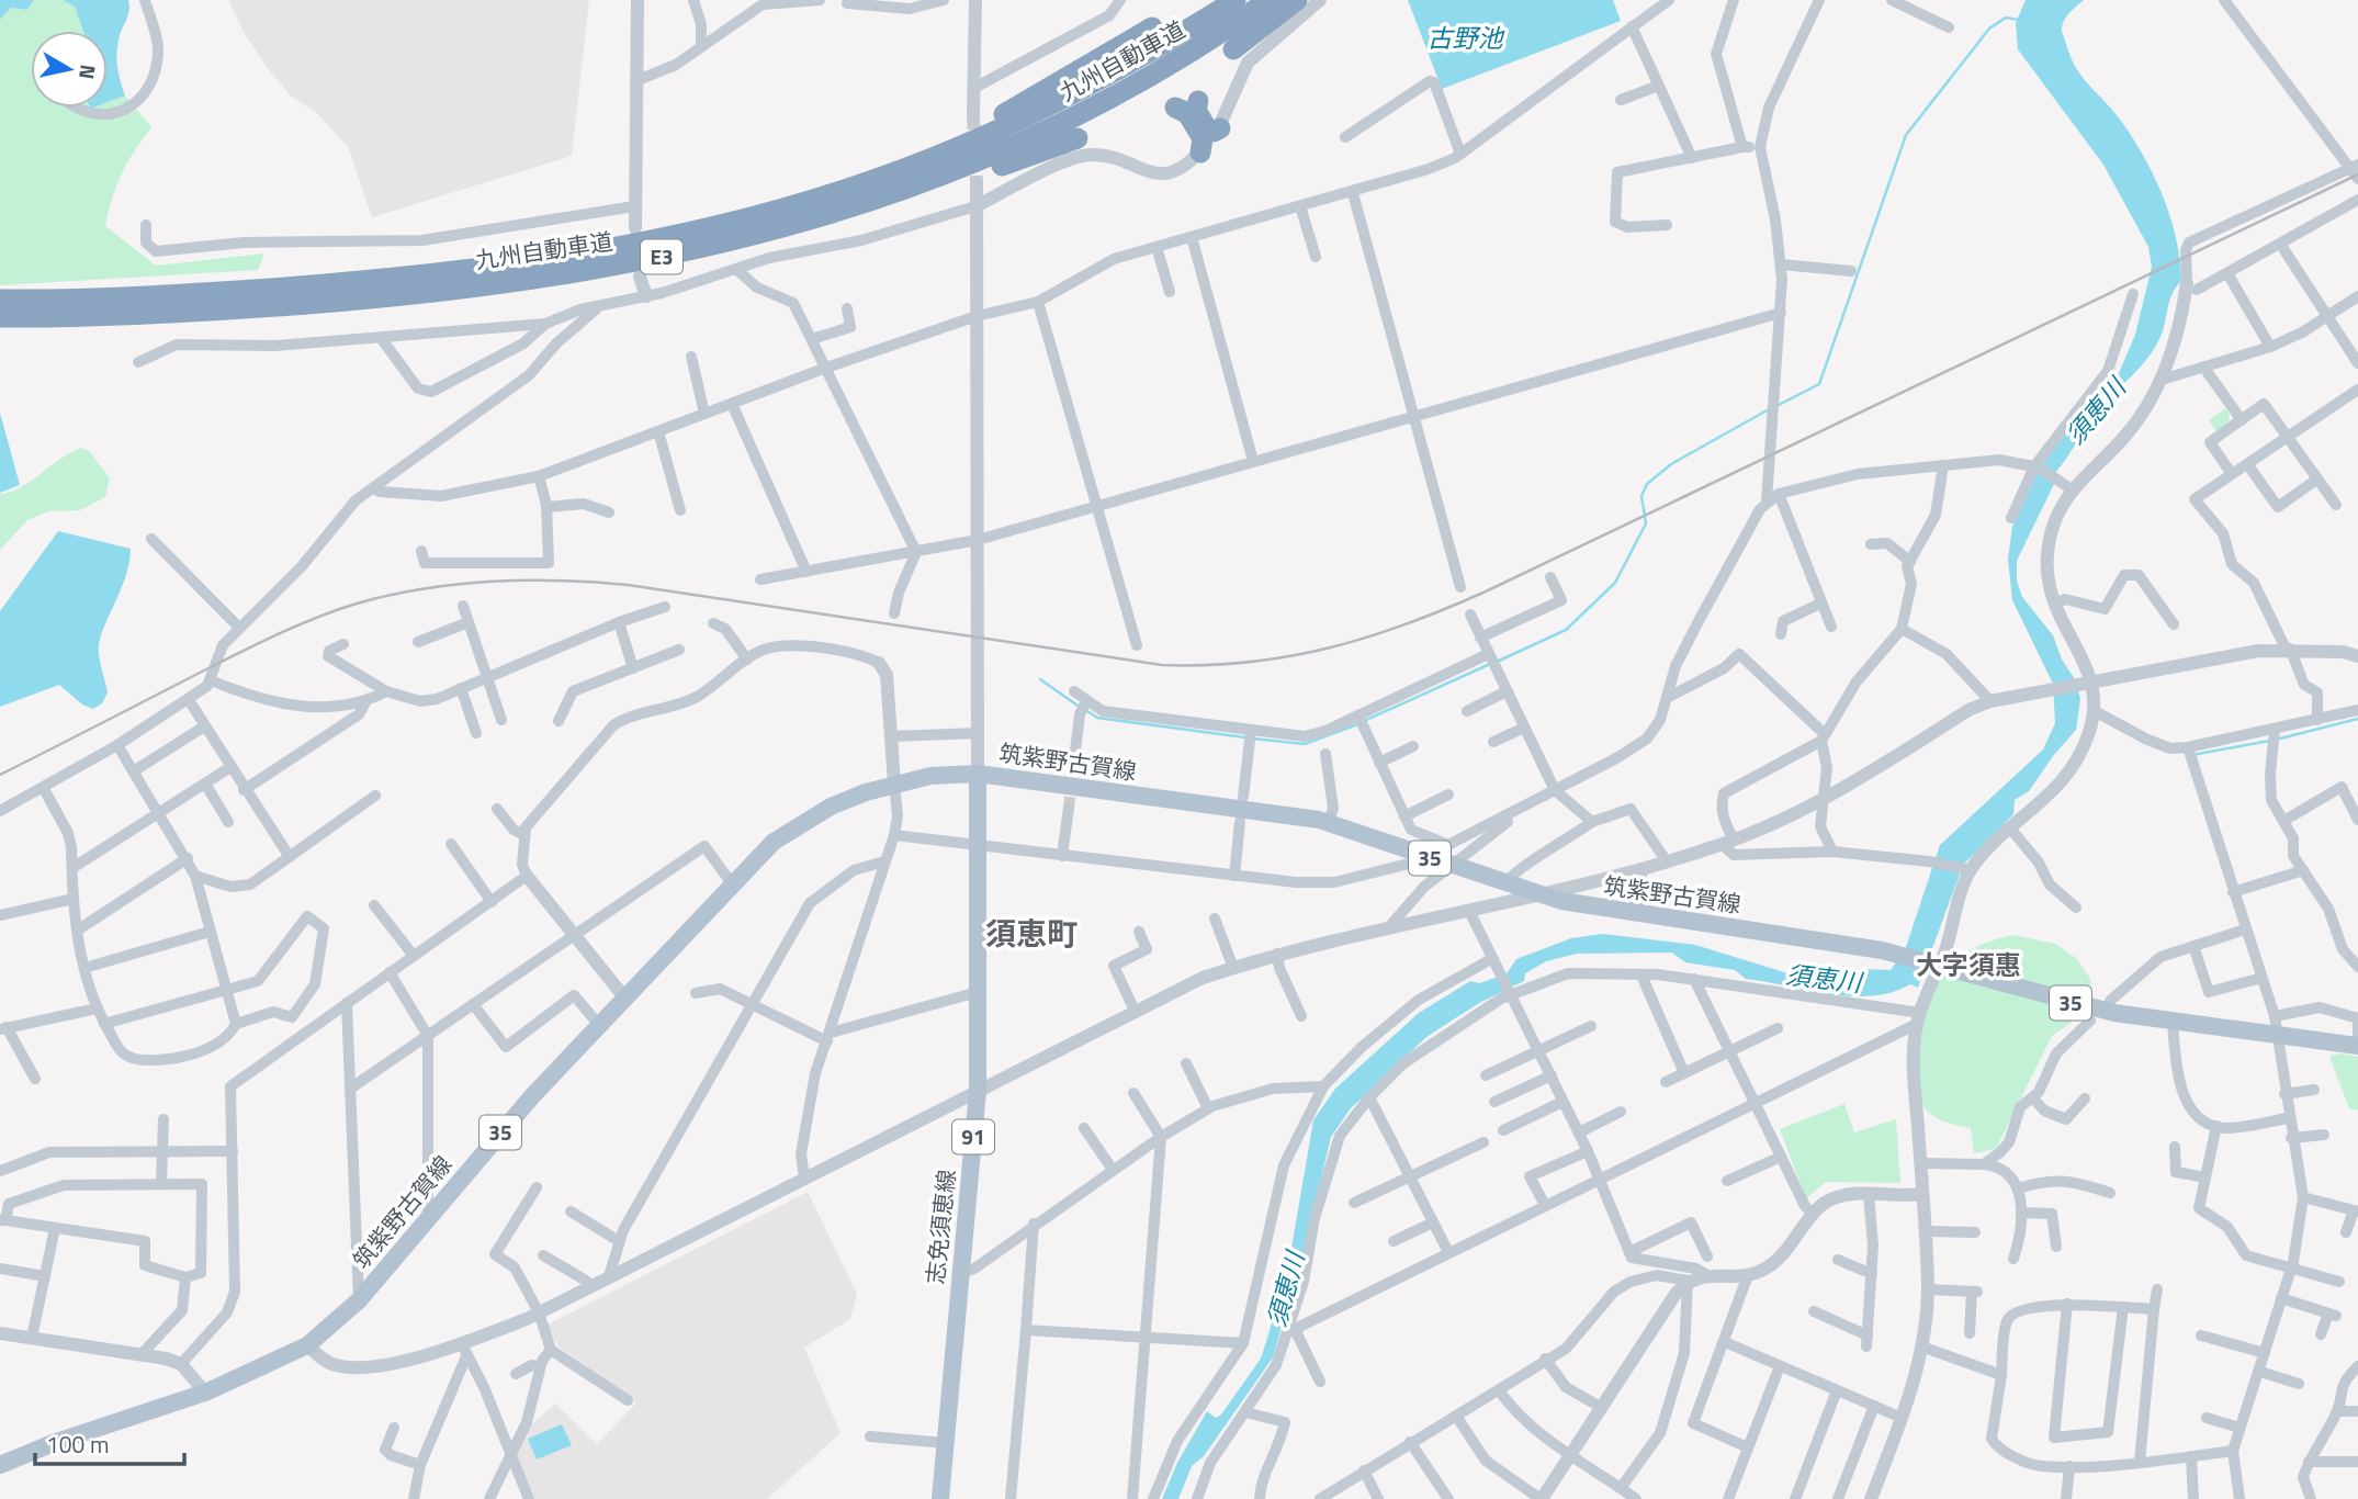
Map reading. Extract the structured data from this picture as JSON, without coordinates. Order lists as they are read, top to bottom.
{
  "streets": {
    "highway": ["九州自動車道", "E3"],
    "main road": [
      "筑紫野古賀線",
      "35",
      "91",
      "志免須恵線"
    ]
  },
  "crossings": [
    ["筑紫野古賀線", "志免須恵線"]
  ],
  "districts": ["須恵町", "大字須惠"],
  "water": ["古野池", "須恵川"],
  "scale_bar": "100 m",
  "north": "right"
}
